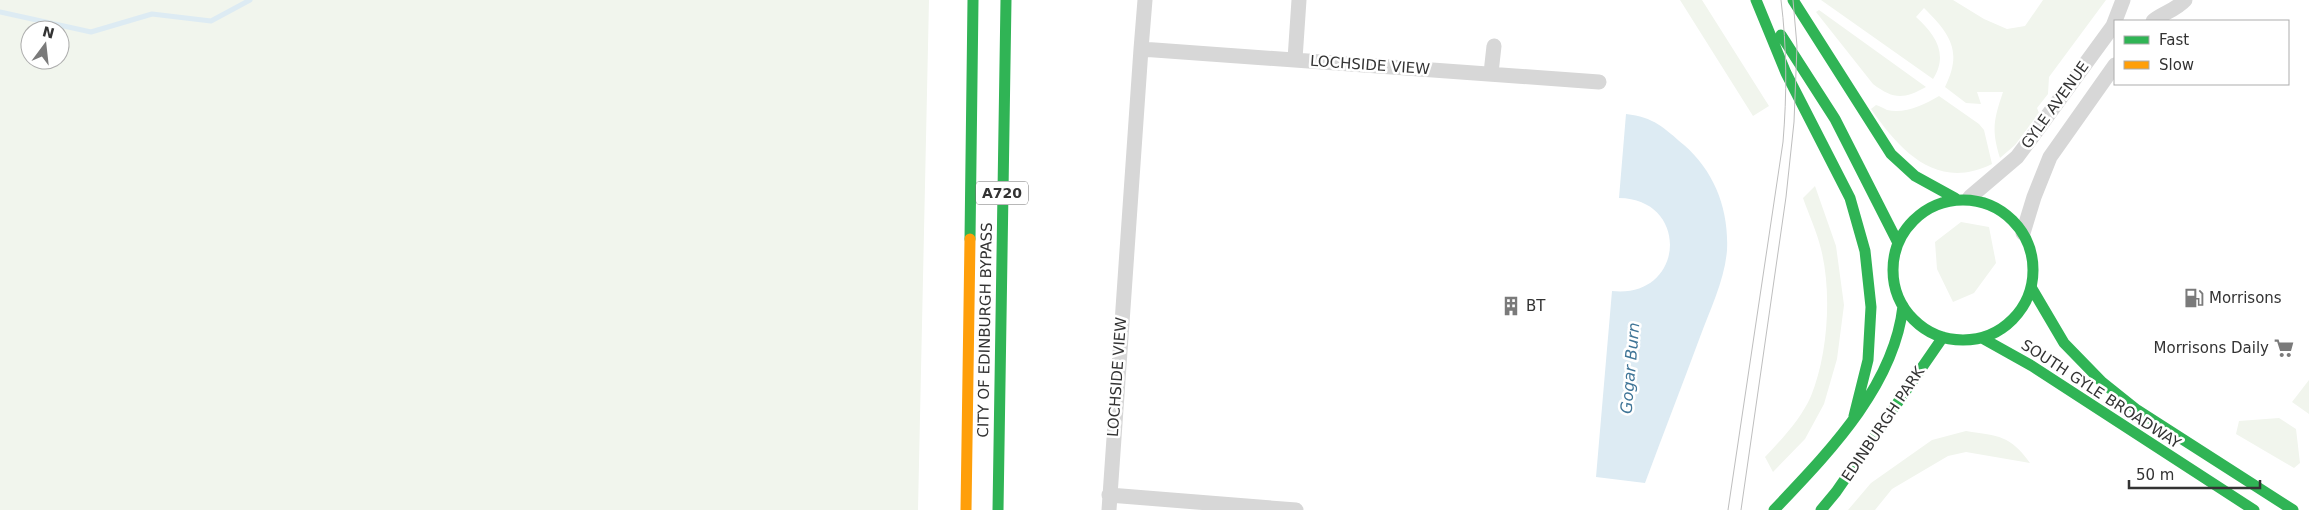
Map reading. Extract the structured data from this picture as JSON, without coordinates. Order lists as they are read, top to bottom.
{
  "streets": {
    "street": [
      "LOCHSIDE VIEW",
      "GYLE AVENUE",
      "A720",
      "CITY OF EDINBURGH BYPASS",
      "SOUTH GYLE BROADWAY",
      "EDINBURGH PARK"
    ]
  },
  "crossings": [
    ["GYLE AVENUE", "SOUTH GYLE BROADWAY"],
    ["GYLE AVENUE", "EDINBURGH PARK"],
    ["SOUTH GYLE BROADWAY", "EDINBURGH PARK"]
  ],
  "water": ["Gogar Burn"],
  "places": {
    "fuel station": ["Morrisons"],
    "building": ["BT"],
    "supermarket": ["Morrisons Daily"]
  },
  "legend": ["Fast", "Slow"],
  "scale_bar": "50 m",
  "north": "top"
}
